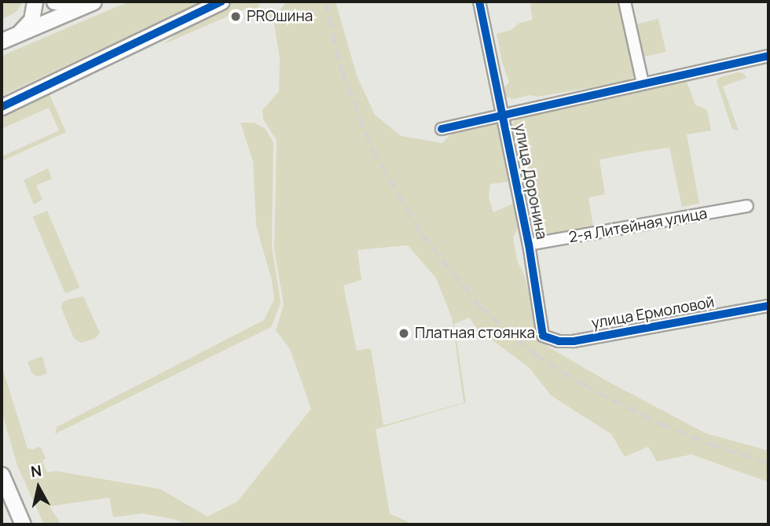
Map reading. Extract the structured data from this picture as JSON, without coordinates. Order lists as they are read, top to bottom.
{
  "streets": {
    "street": ["улица Доронина", "2-я Литейная улица", "улица Ермоловой"]
  },
  "crossings": [
    ["улица Доронина", "2-я Литейная улица"],
    ["улица Доронина", "улица Ермоловой"]
  ],
  "places": ["PROшина", "Платная стоянка"],
  "north": "top"
}
